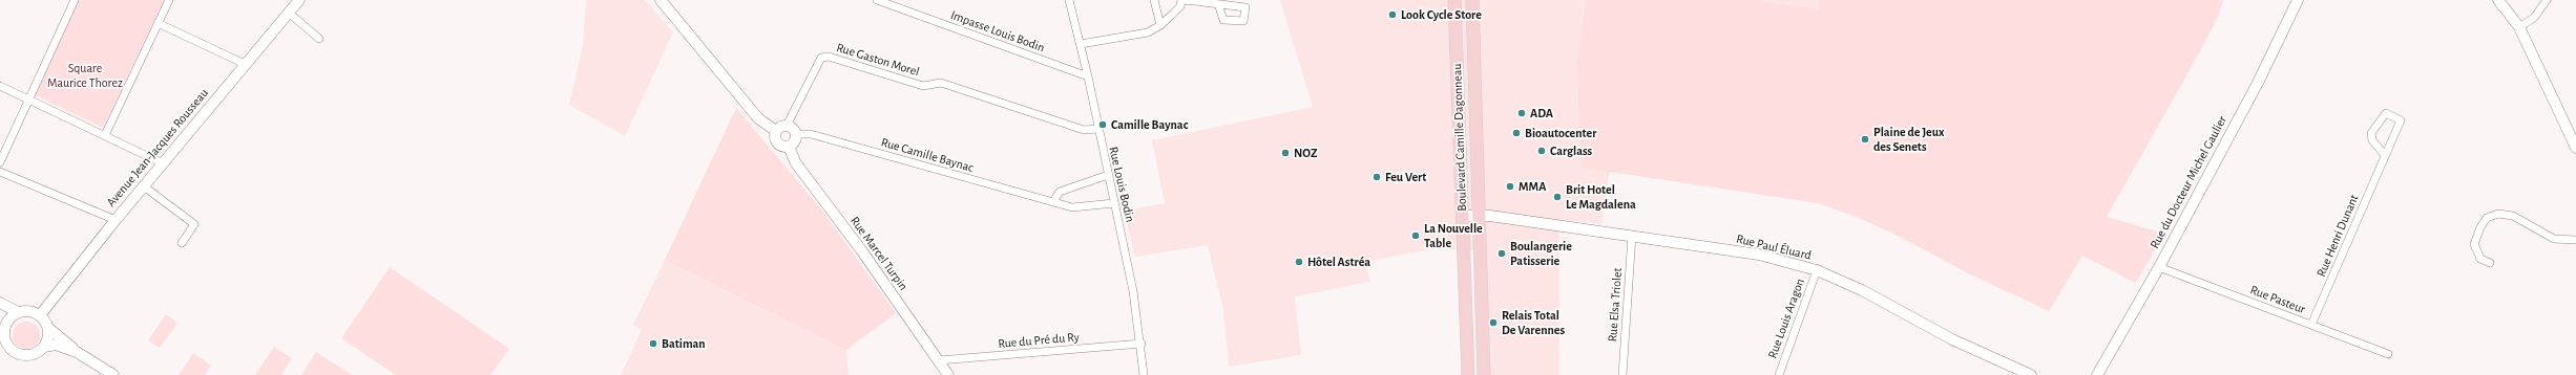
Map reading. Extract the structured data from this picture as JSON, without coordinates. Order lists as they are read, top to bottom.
{
  "streets": {
    "main road": ["Boulevard Camille Dagonneau"],
    "street": [
      "Impasse Louis Bodin",
      "Rue Gaston Morel",
      "Avenue Jean-Jacques Rousseau",
      "Rue Camille Baynac",
      "Rue du Docteur Michel Gaulier",
      "Rue Louis Bodin",
      "Rue Henri Dunant",
      "Rue Paul Éluard",
      "Rue Marcel Turpin",
      "Rue Pasteur",
      "Rue Elsa Triolet",
      "Rue Louis Aragon",
      "Rue du Pré du Ry"
    ]
  },
  "crossings": [
    ["Impasse Louis Bodin", "Rue Louis Bodin"],
    ["Rue Gaston Morel", "Rue Camille Baynac"],
    ["Rue Gaston Morel", "Rue Louis Bodin"],
    ["Rue Gaston Morel", "Rue Marcel Turpin"],
    ["Boulevard Camille Dagonneau", "Rue Paul Éluard"],
    ["Rue Camille Baynac", "Rue Louis Bodin"],
    ["Rue Camille Baynac", "Rue Marcel Turpin"],
    ["Rue du Docteur Michel Gaulier", "Rue Pasteur"],
    ["Rue Louis Bodin", "Rue du Pré du Ry"],
    ["Rue Henri Dunant", "Rue Pasteur"],
    ["Rue Paul Éluard", "Rue Elsa Triolet"],
    ["Rue Paul Éluard", "Rue Louis Aragon"],
    ["Rue Marcel Turpin", "Rue du Pré du Ry"]
  ],
  "parks": ["Square Maurice Thorez"],
  "places": [
    "Look Cycle Store",
    "ADA",
    "Camille Baynac",
    "Bioautocenter",
    "Plaine de Jeux des Senets",
    "Carglass",
    "NOZ",
    "Feu Vert",
    "MMA",
    "Brit Hotel Le Magdalena",
    "La Nouvelle Table",
    "Boulangerie Patisserie",
    "Hôtel Astréa",
    "Relais Total De Varennes",
    "Batiman"
  ]
}
